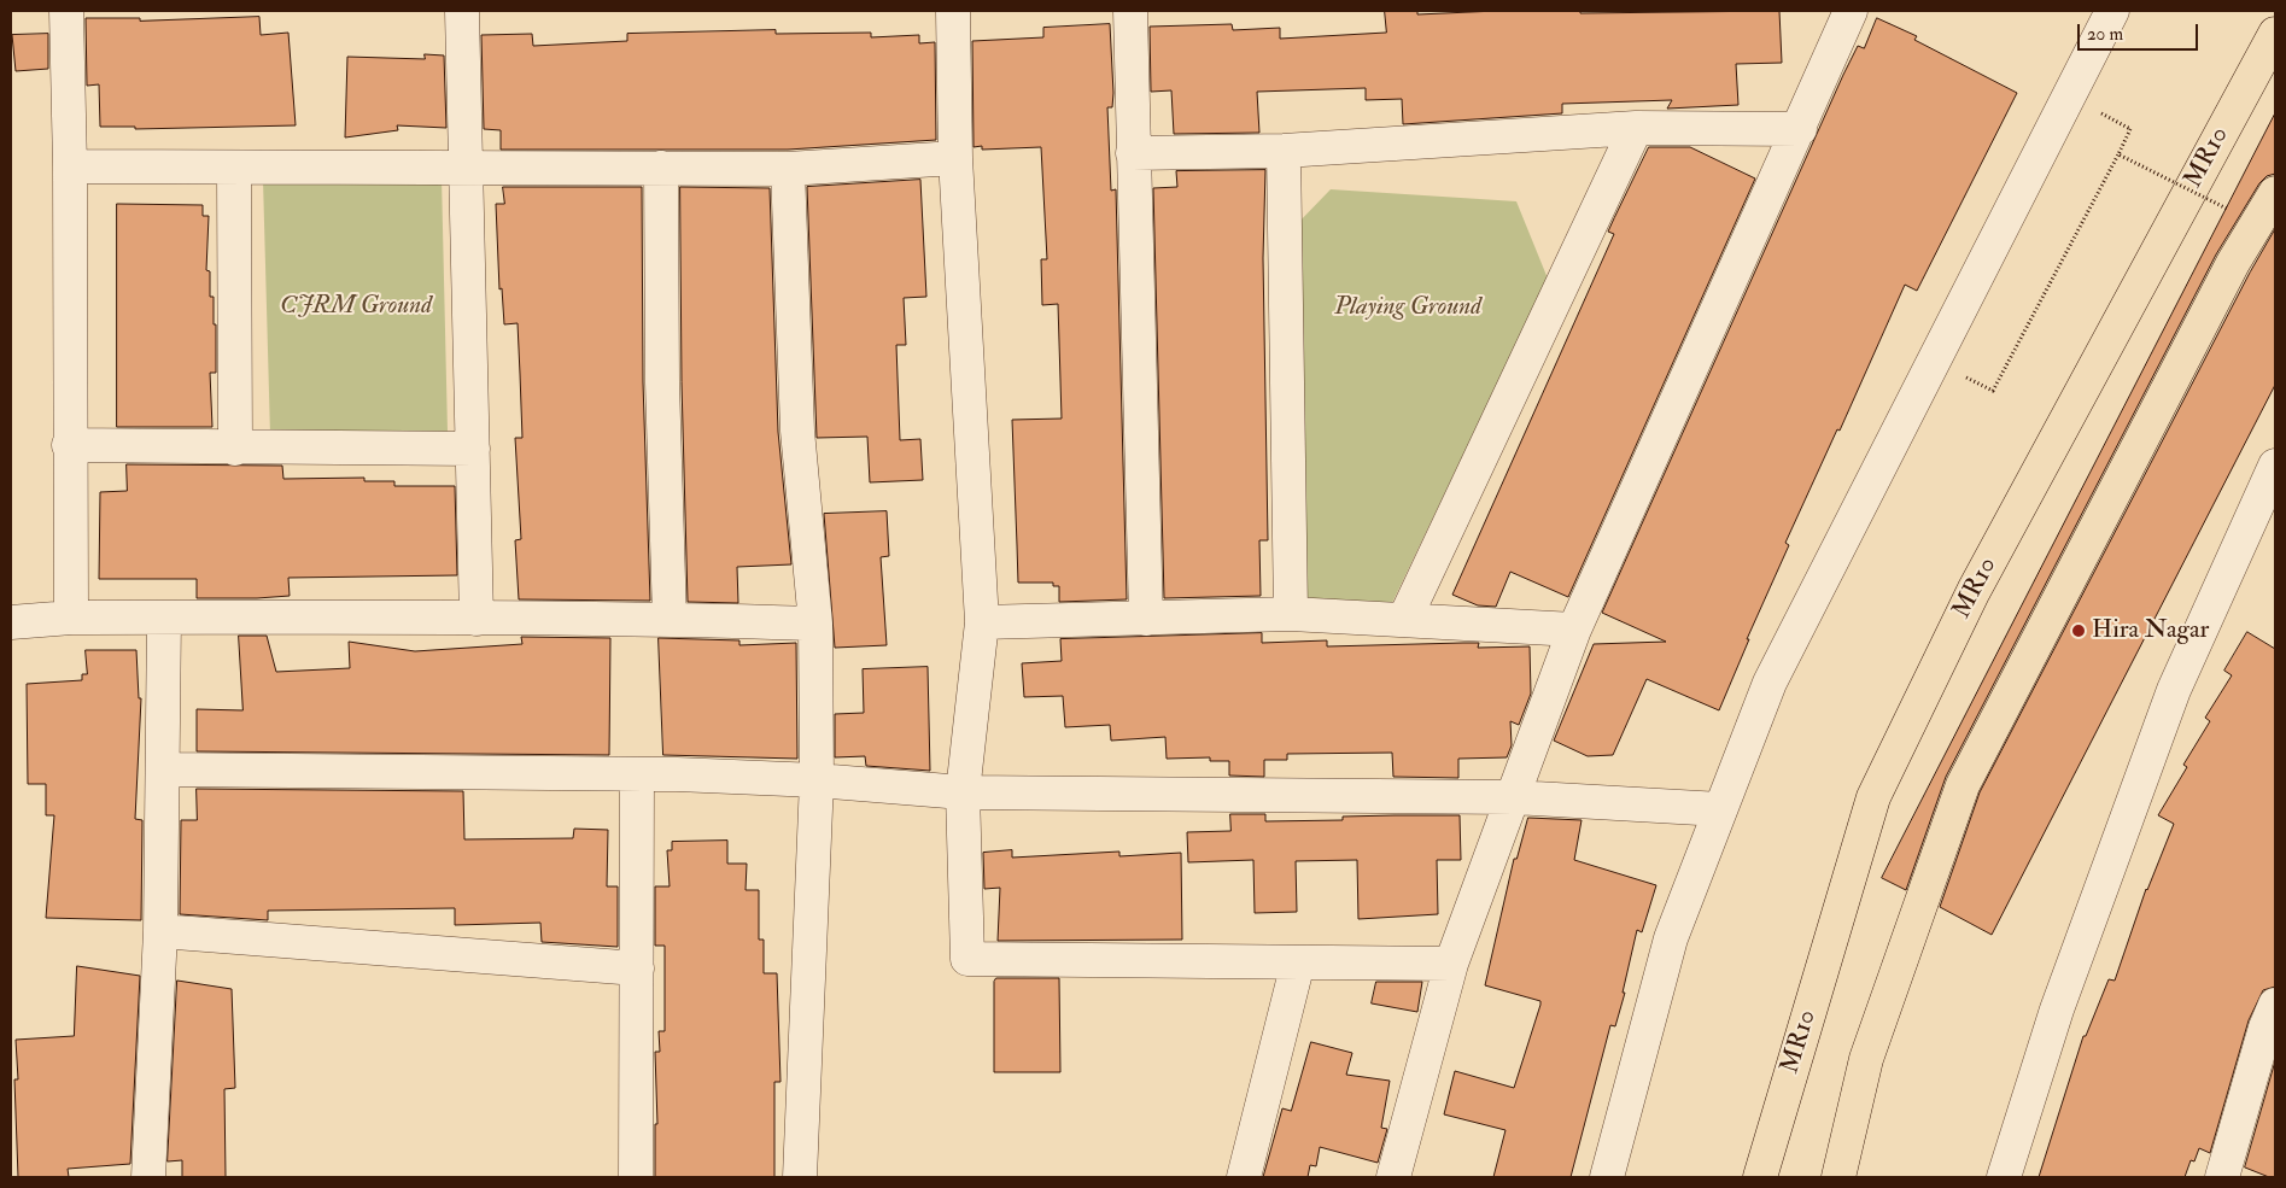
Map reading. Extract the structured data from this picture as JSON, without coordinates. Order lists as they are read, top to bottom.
{
  "streets": {
    "main road": ["MR10"]
  },
  "parks": ["CJRM Ground", "Playing Ground"],
  "places": ["Hira Nagar"],
  "scale_bar": "20 m"
}
